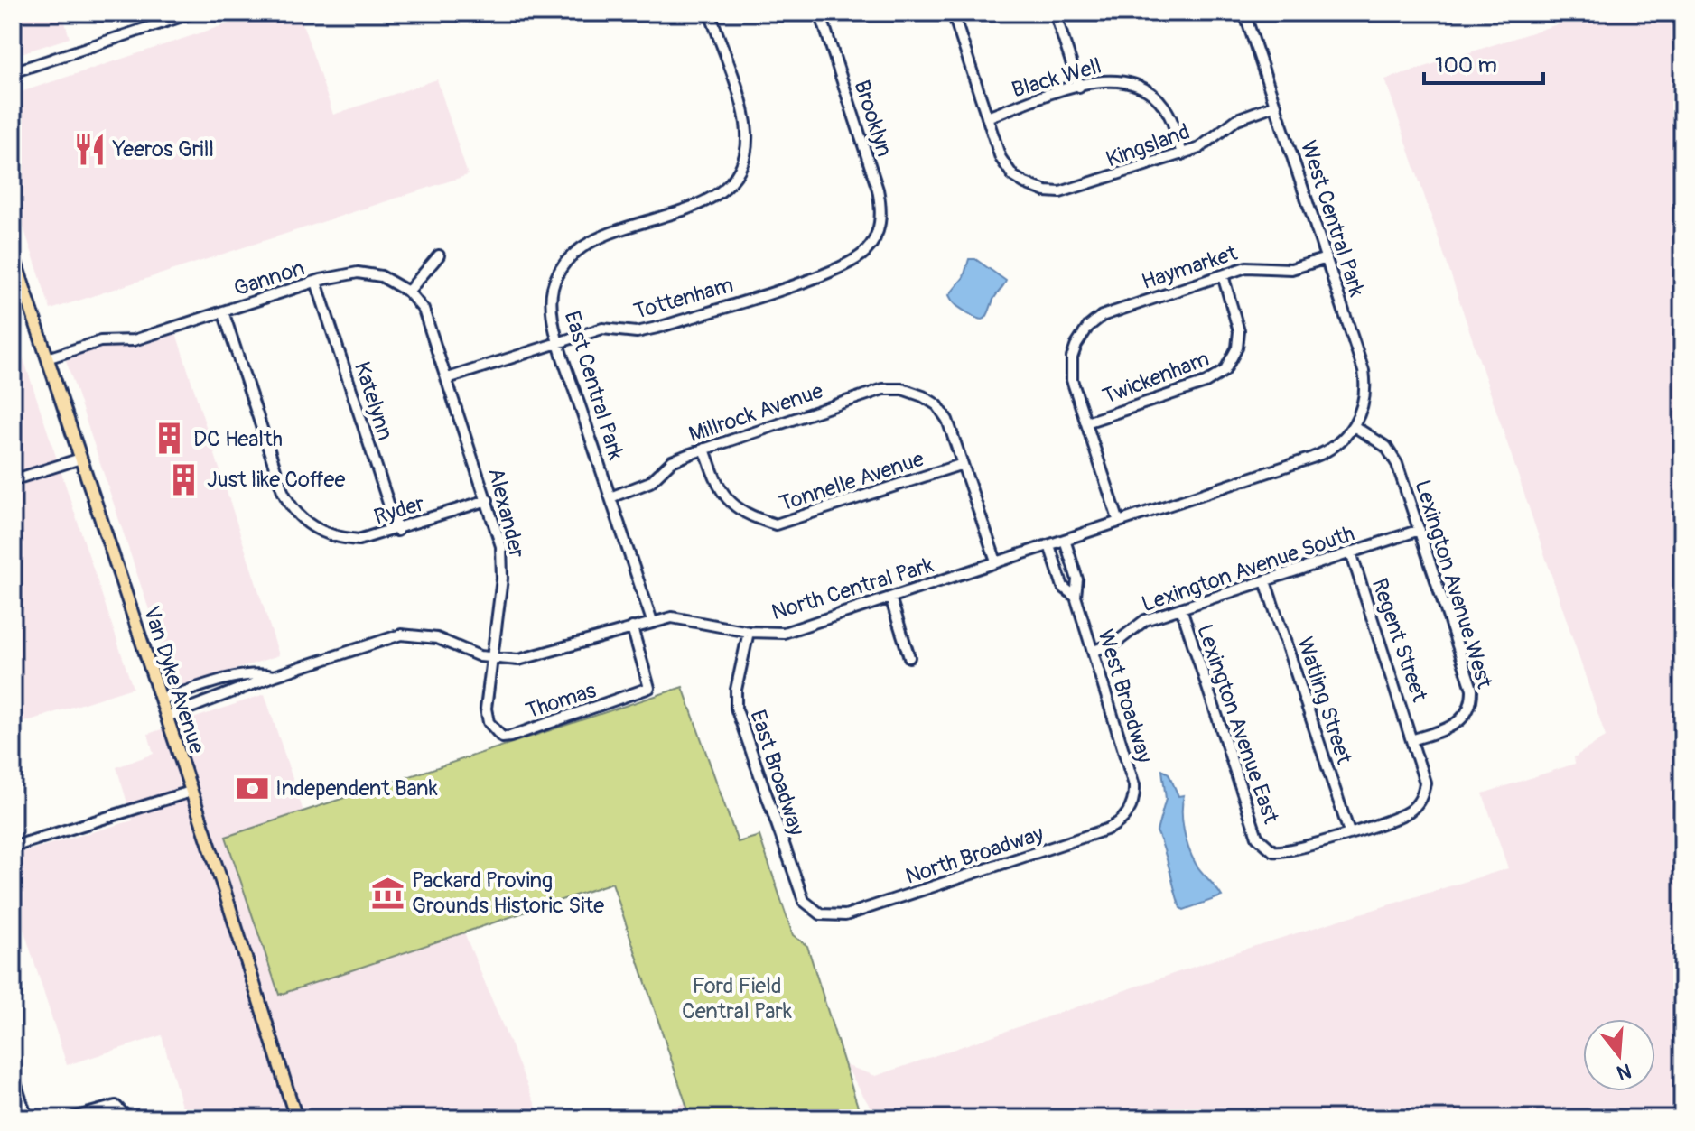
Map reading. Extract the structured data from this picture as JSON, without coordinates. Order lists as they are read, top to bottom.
{
  "streets": {
    "main road": ["Van Dyke Avenue"],
    "street": [
      "Black Well",
      "Brooklyn",
      "Kingsland",
      "West Central Park",
      "Haymarket",
      "Gannon",
      "Tottenham",
      "Twickenham",
      "East Central Park",
      "Katelynn",
      "Millrock Avenue",
      "Tonnelle Avenue",
      "Ryder",
      "Alexander",
      "Lexington Avenue South",
      "Lexington Avenue West",
      "North Central Park",
      "Regent Street",
      "West Broadway",
      "Thomas",
      "Watling Street",
      "Lexington Avenue East",
      "East Broadway",
      "North Broadway"
    ]
  },
  "crossings": [
    ["Black Well", "Kingsland"],
    ["Brooklyn", "Tottenham"],
    ["Kingsland", "West Central Park"],
    ["West Central Park", "Haymarket"],
    ["West Central Park", "Lexington Avenue West"],
    ["West Central Park", "North Central Park"],
    ["Haymarket", "Twickenham"],
    ["Gannon", "Katelynn"],
    ["Gannon", "Ryder"],
    ["Gannon", "Van Dyke Avenue"],
    ["Tottenham", "East Central Park"],
    ["Tottenham", "Alexander"],
    ["East Central Park", "Millrock Avenue"],
    ["East Central Park", "North Central Park"],
    ["Katelynn", "Ryder"],
    ["Millrock Avenue", "Tonnelle Avenue"],
    ["Ryder", "Alexander"],
    ["Alexander", "North Central Park"],
    ["Alexander", "Thomas"],
    ["Lexington Avenue South", "Lexington Avenue West"],
    ["Lexington Avenue South", "Regent Street"],
    ["Lexington Avenue South", "West Broadway"],
    ["Lexington Avenue South", "Watling Street"],
    ["Lexington Avenue South", "Lexington Avenue East"],
    ["Lexington Avenue West", "Regent Street"],
    ["North Central Park", "Van Dyke Avenue"],
    ["North Central Park", "West Broadway"],
    ["North Central Park", "Thomas"],
    ["North Central Park", "East Broadway"],
    ["Regent Street", "Watling Street"],
    ["Regent Street", "Lexington Avenue East"],
    ["West Broadway", "North Broadway"],
    ["East Broadway", "North Broadway"]
  ],
  "parks": ["Ford Field Central Park"],
  "places": {
    "restaurant": ["Yeeros Grill"],
    "building": ["DC Health", "Just like Coffee"],
    "bank": ["Independent Bank"],
    "museum": ["Packard Proving Grounds Historic Site"]
  },
  "scale_bar": "100 m",
  "north": "bottom"
}
